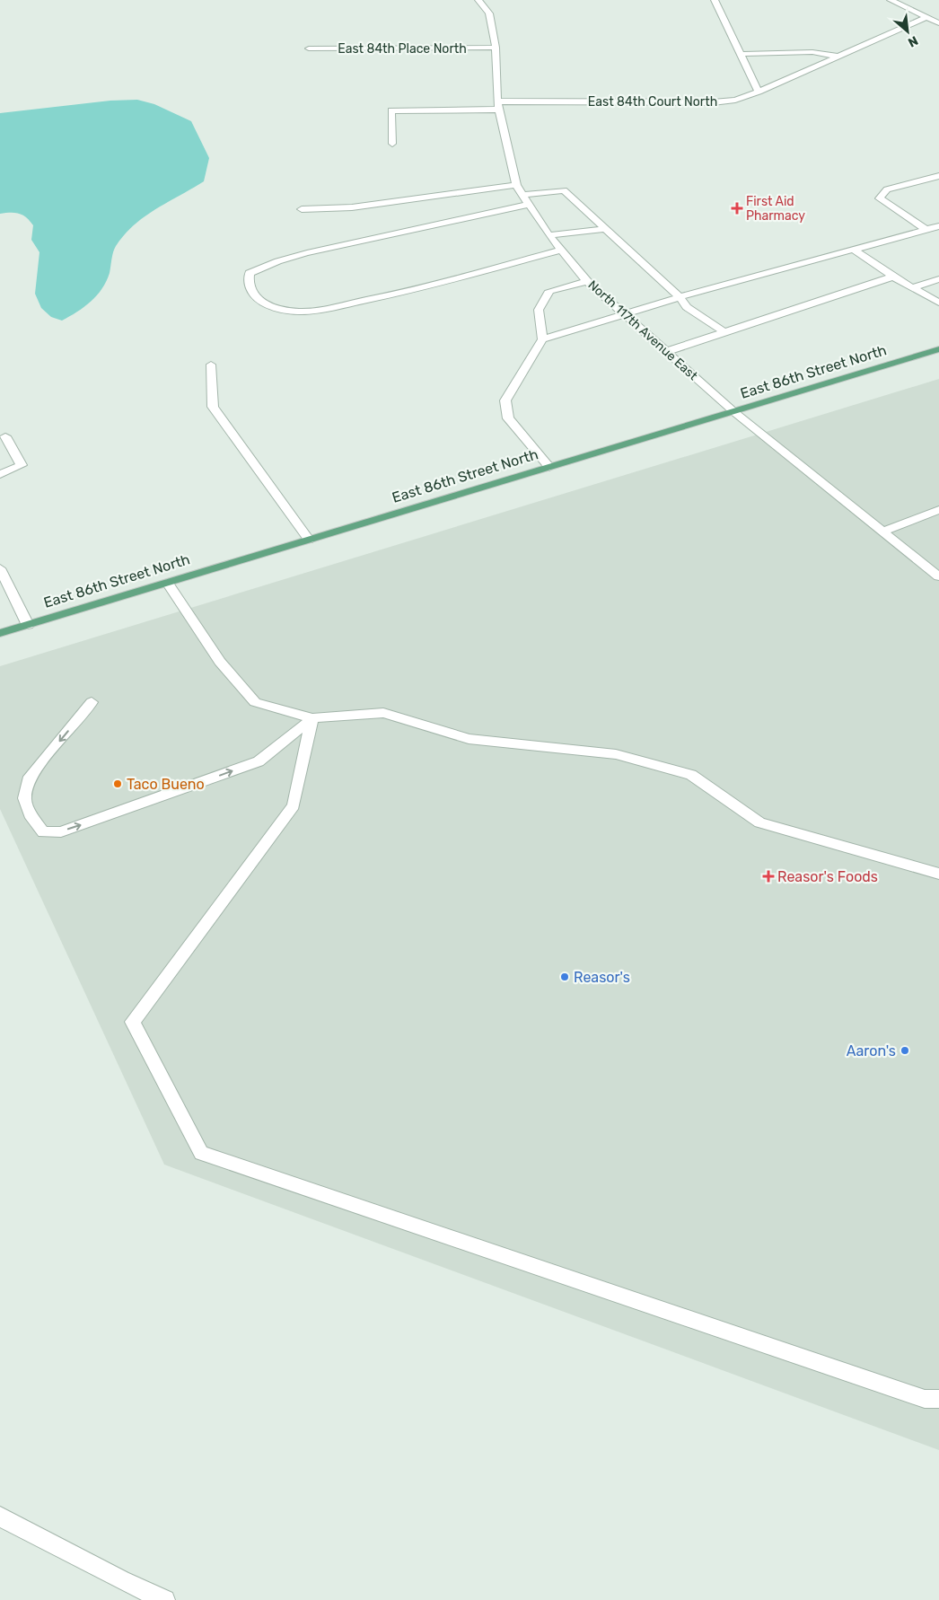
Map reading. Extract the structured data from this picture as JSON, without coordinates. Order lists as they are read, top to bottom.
{
  "streets": {
    "main road": ["East 86th Street North"],
    "street": ["East 84th Place North", "East 84th Court North", "North 117th Avenue East"]
  },
  "crossings": [
    ["East 84th Place North", "North 117th Avenue East"],
    ["East 84th Court North", "North 117th Avenue East"],
    ["North 117th Avenue East", "East 86th Street North"]
  ],
  "places": {
    "health": ["First Aid Pharmacy", "Reasor's Foods"],
    "other": ["Taco Bueno", "Reasor's", "Aaron's"]
  },
  "north": "bottom right"
}
